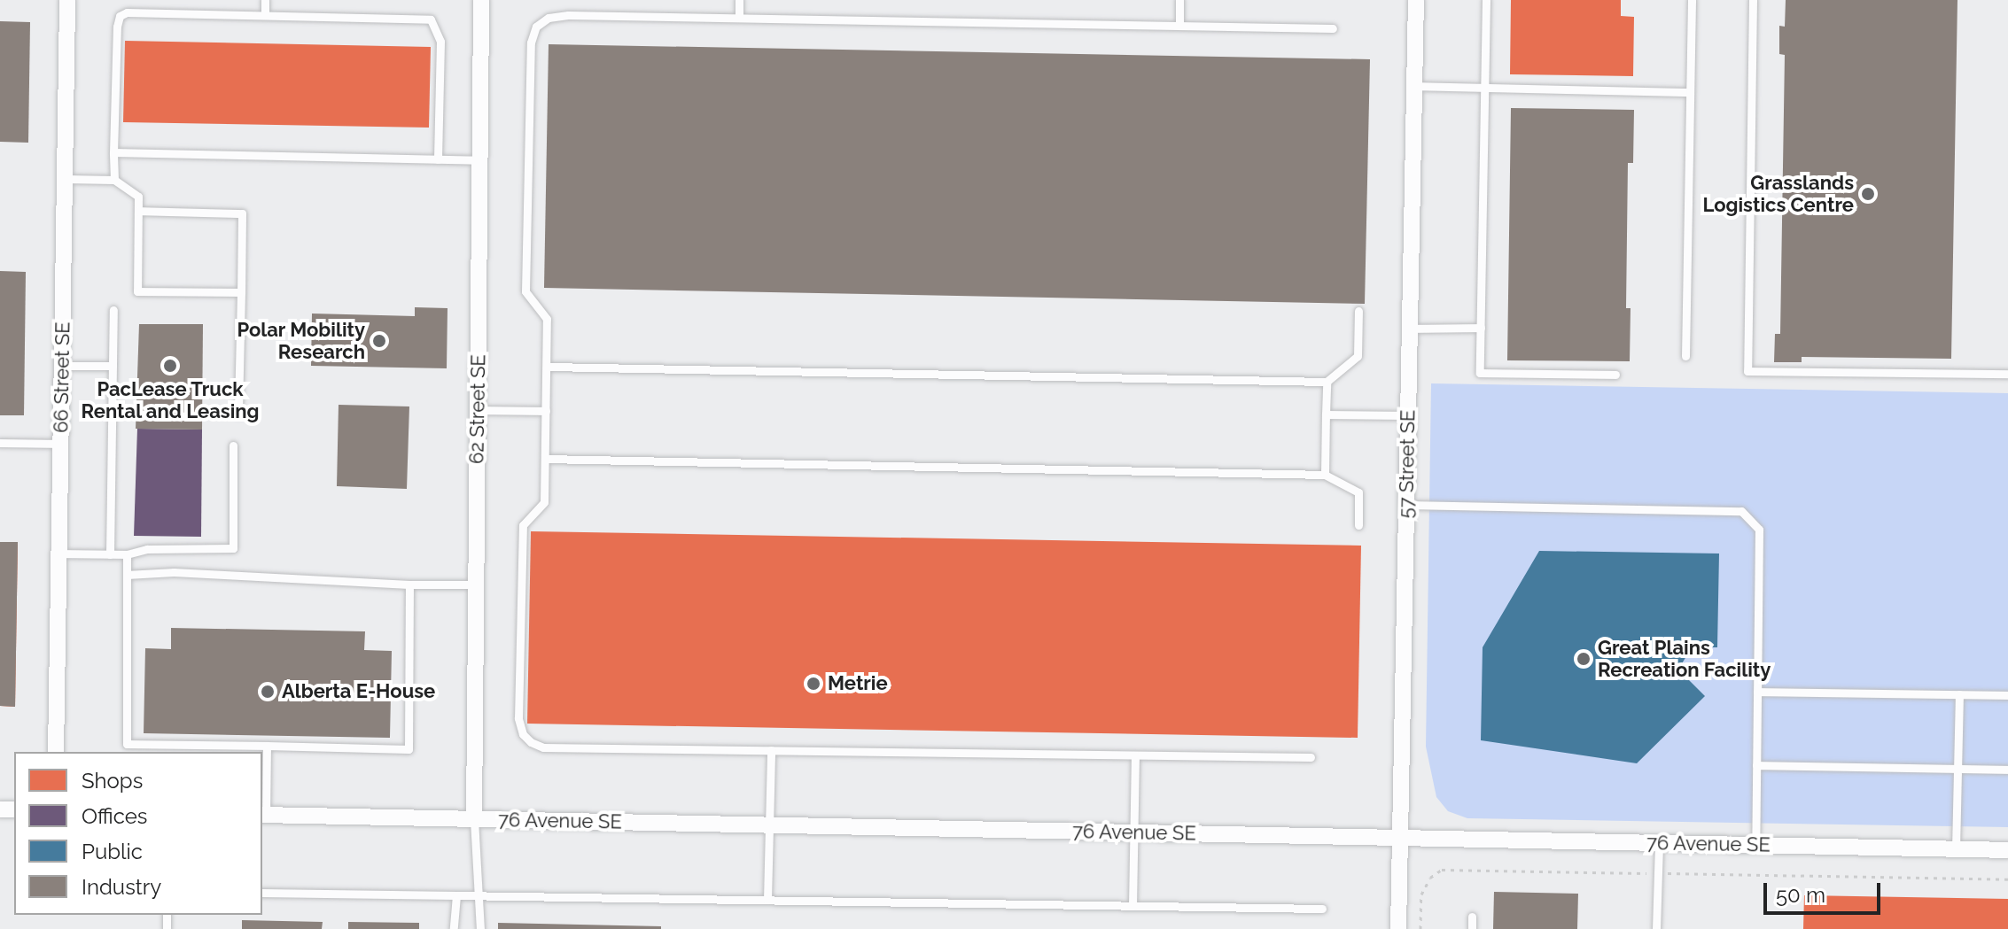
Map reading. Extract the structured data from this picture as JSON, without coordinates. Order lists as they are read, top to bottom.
{
  "streets": {
    "street": [
      "66 Street SE",
      "62 Street SE",
      "57 Street SE",
      "76 Avenue SE"
    ]
  },
  "crossings": [
    ["62 Street SE", "76 Avenue SE"],
    ["57 Street SE", "76 Avenue SE"]
  ],
  "places": [
    "Grasslands Logistics Centre",
    "Polar Mobility Research",
    "PacLease Truck Rental and Leasing",
    "Great Plains Recreation Facility",
    "Metrie",
    "Alberta E-House"
  ],
  "legend": [
    "Shops",
    "Offices",
    "Public",
    "Industry"
  ],
  "scale_bar": "50 m"
}
